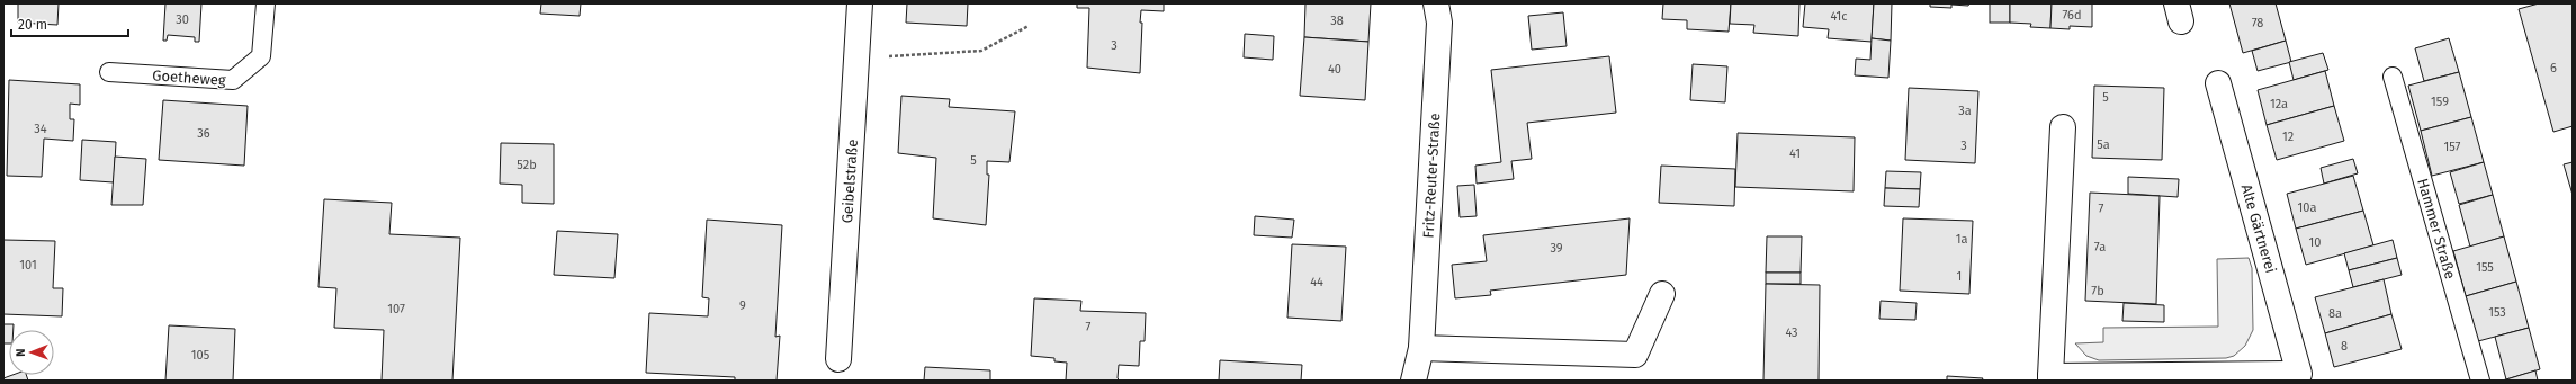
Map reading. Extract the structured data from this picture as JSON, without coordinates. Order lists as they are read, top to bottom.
{
  "streets": {
    "street": ["Fritz-Reuter-Straße", "Geibelstraße", "Alte Gärtnerei"],
    "lane": ["Goetheweg", "Hammer Straße"]
  },
  "house_numbers": [
    "76d",
    "41c",
    "30",
    "38",
    "78",
    "3",
    "6",
    "40",
    "5",
    "159",
    "12a",
    "3a",
    "34",
    "36",
    "12",
    "5a",
    "3",
    "157",
    "41",
    "5",
    "52b",
    "10a",
    "7",
    "1a",
    "10",
    "7a",
    "39",
    "101",
    "155",
    "1",
    "44",
    "7b",
    "9",
    "107",
    "153",
    "8a",
    "7",
    "43",
    "8",
    "105"
  ],
  "scale_bar": "20 m",
  "north": "left"
}
